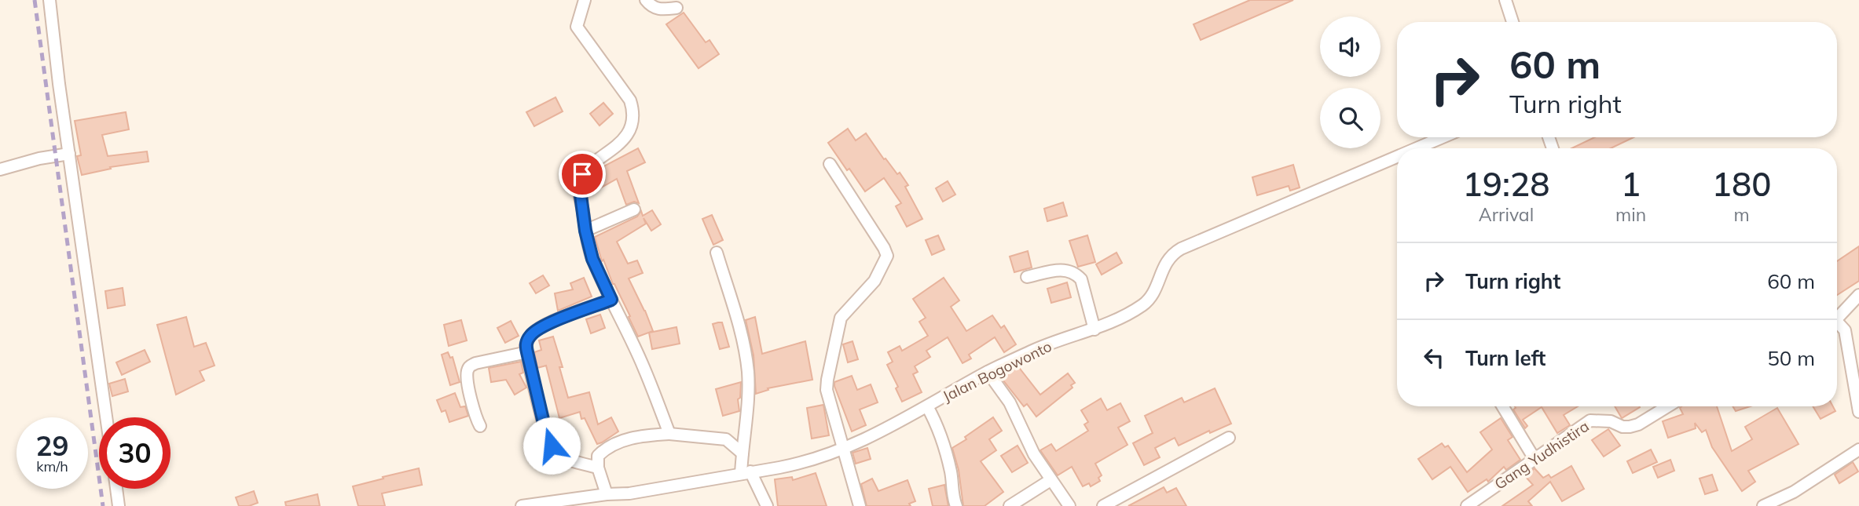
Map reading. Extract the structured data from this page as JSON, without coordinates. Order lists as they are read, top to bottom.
{
  "streets": {
    "street": ["Jalan Bogowonto", "Gang Yudhistira"]
  },
  "page": {
    "turn": ["60 m", "Turn right"],
    "eta": [
      "19:28",
      "Arrival",
      "1",
      "min",
      "180",
      "m"
    ],
    "list": [
      {
        "name": "Turn right",
        "value": "60 m"
      },
      {
        "name": "Turn left",
        "value": "50 m"
      }
    ],
    "speed": "29 km/h",
    "limit": "30"
  }
}
